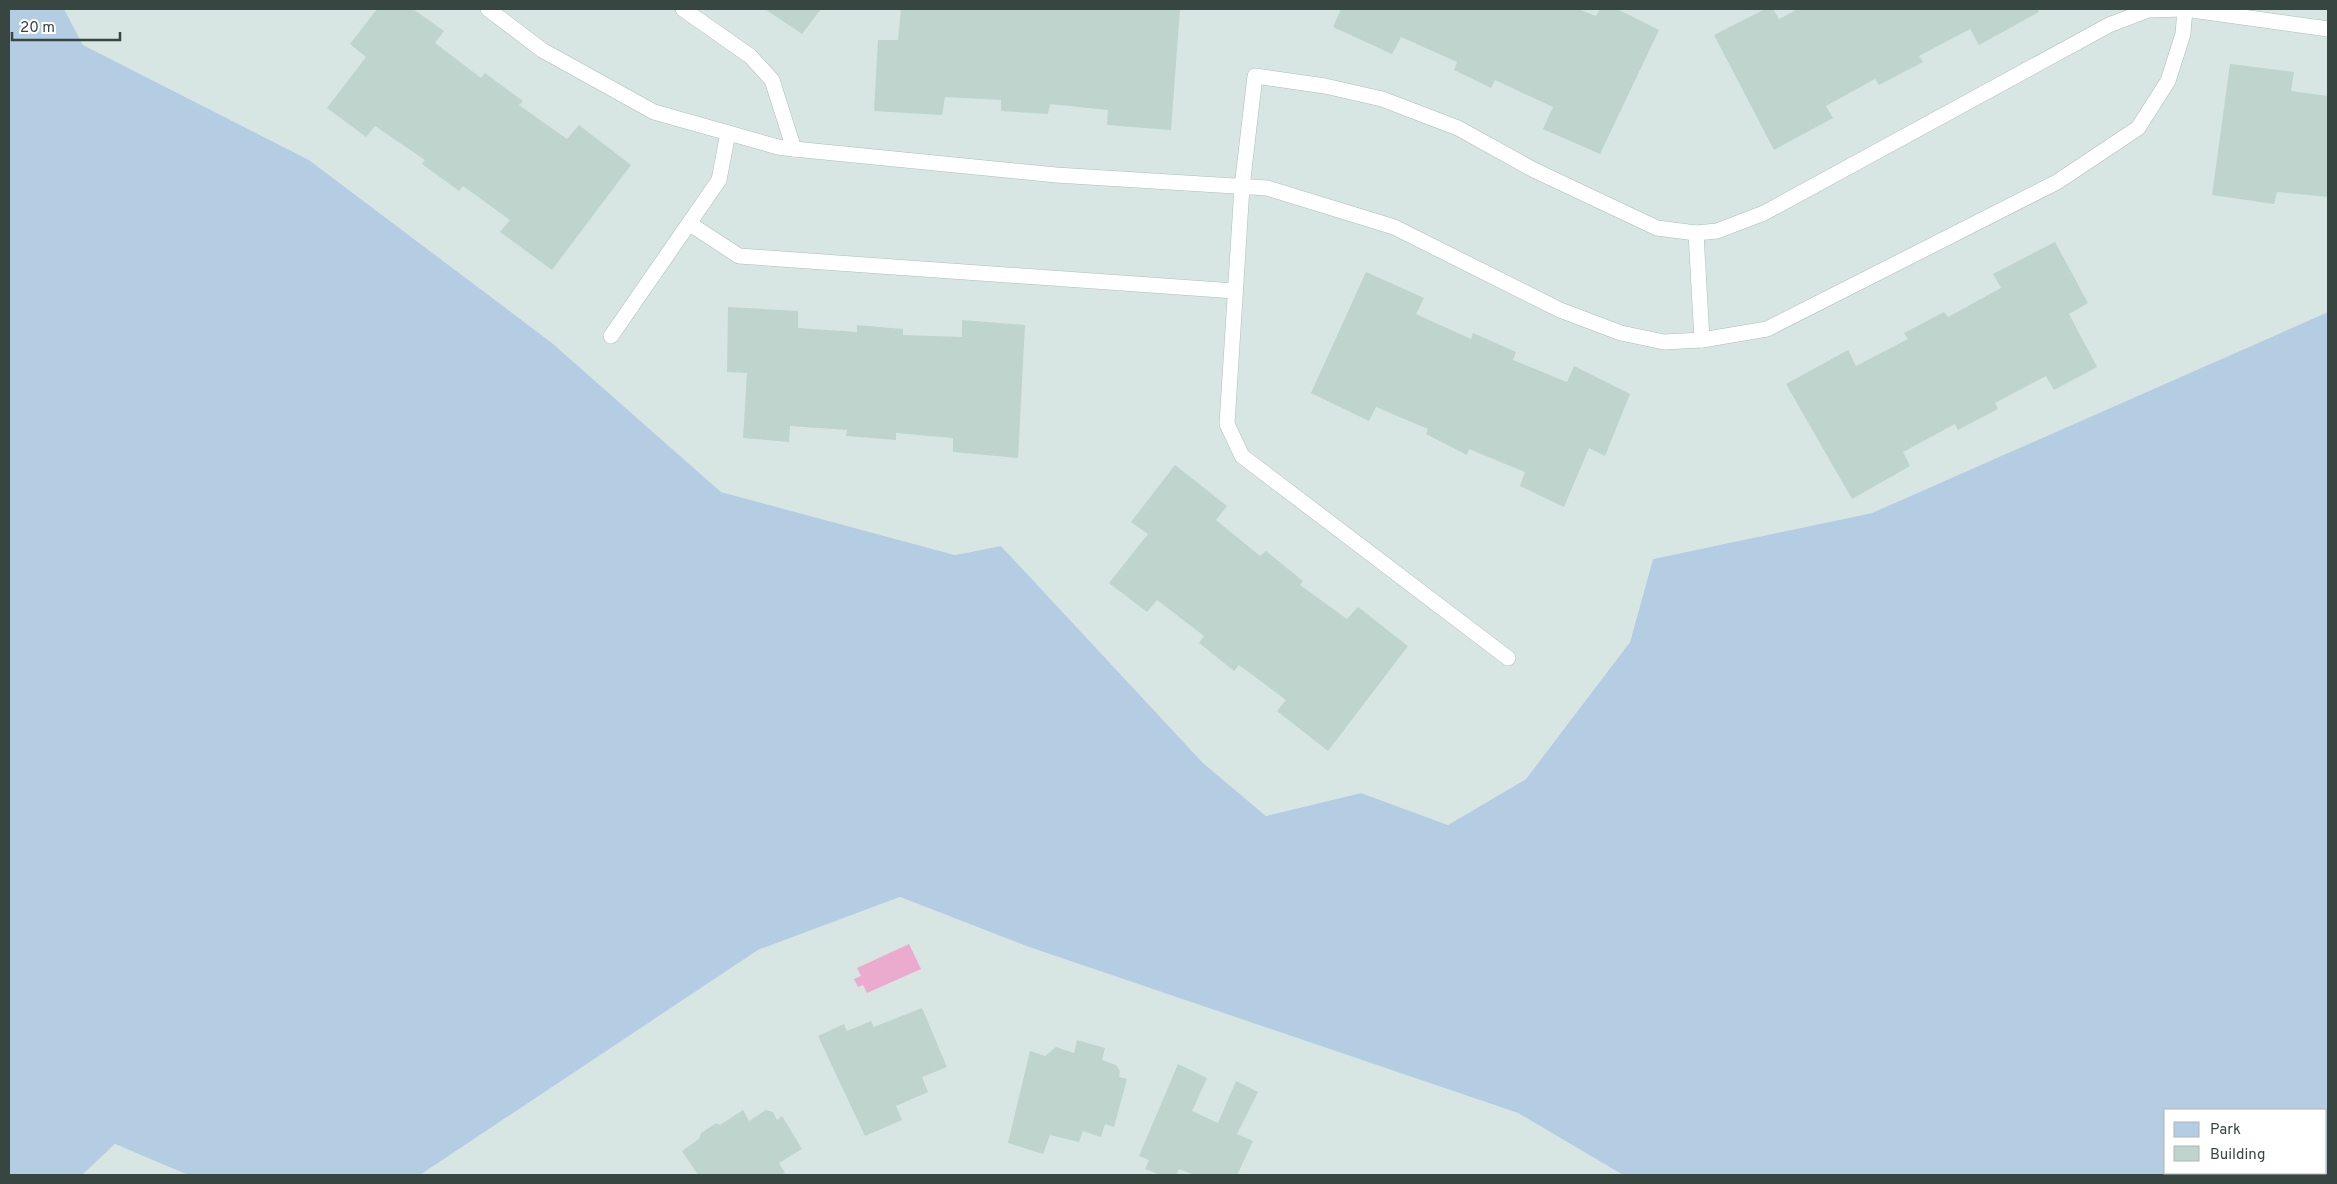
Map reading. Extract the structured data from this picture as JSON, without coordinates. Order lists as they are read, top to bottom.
{
  "legend": ["Park", "Building"],
  "scale_bar": "20 m"
}
